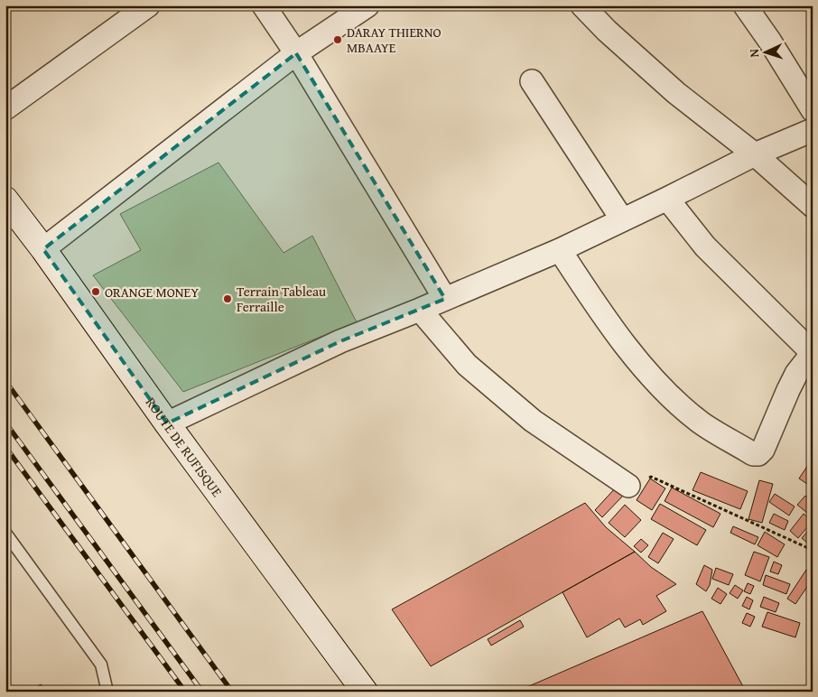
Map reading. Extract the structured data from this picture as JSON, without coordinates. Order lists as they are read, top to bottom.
{
  "streets": {
    "main road": ["ROUTE DE RUFISQUE"]
  },
  "places": ["DARAY THIERNO MBAAYE", "ORANGE MONEY", "Terrain Tableau Ferraille"],
  "north": "left"
}
